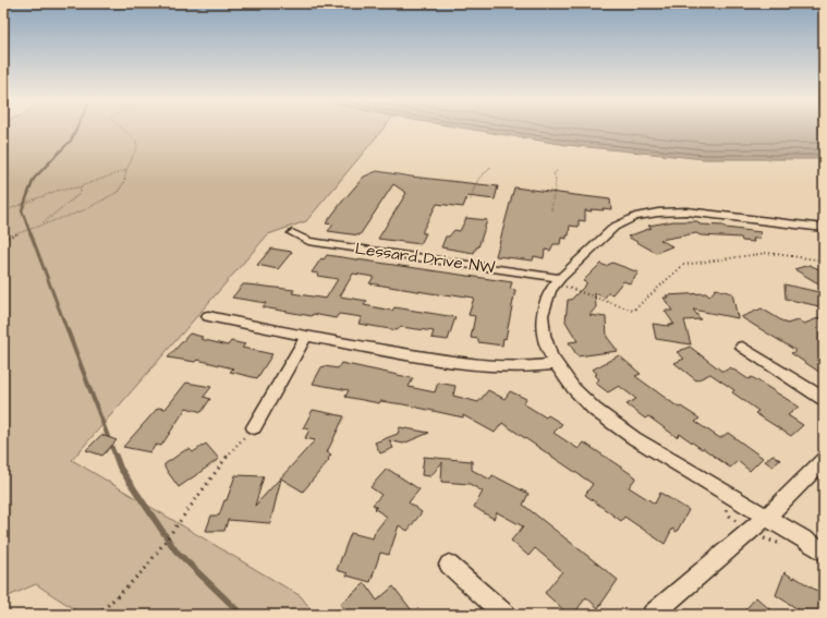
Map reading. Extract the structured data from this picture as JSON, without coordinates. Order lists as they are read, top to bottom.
{
  "streets": {
    "street": ["Lessard Drive NW"]
  }
}
